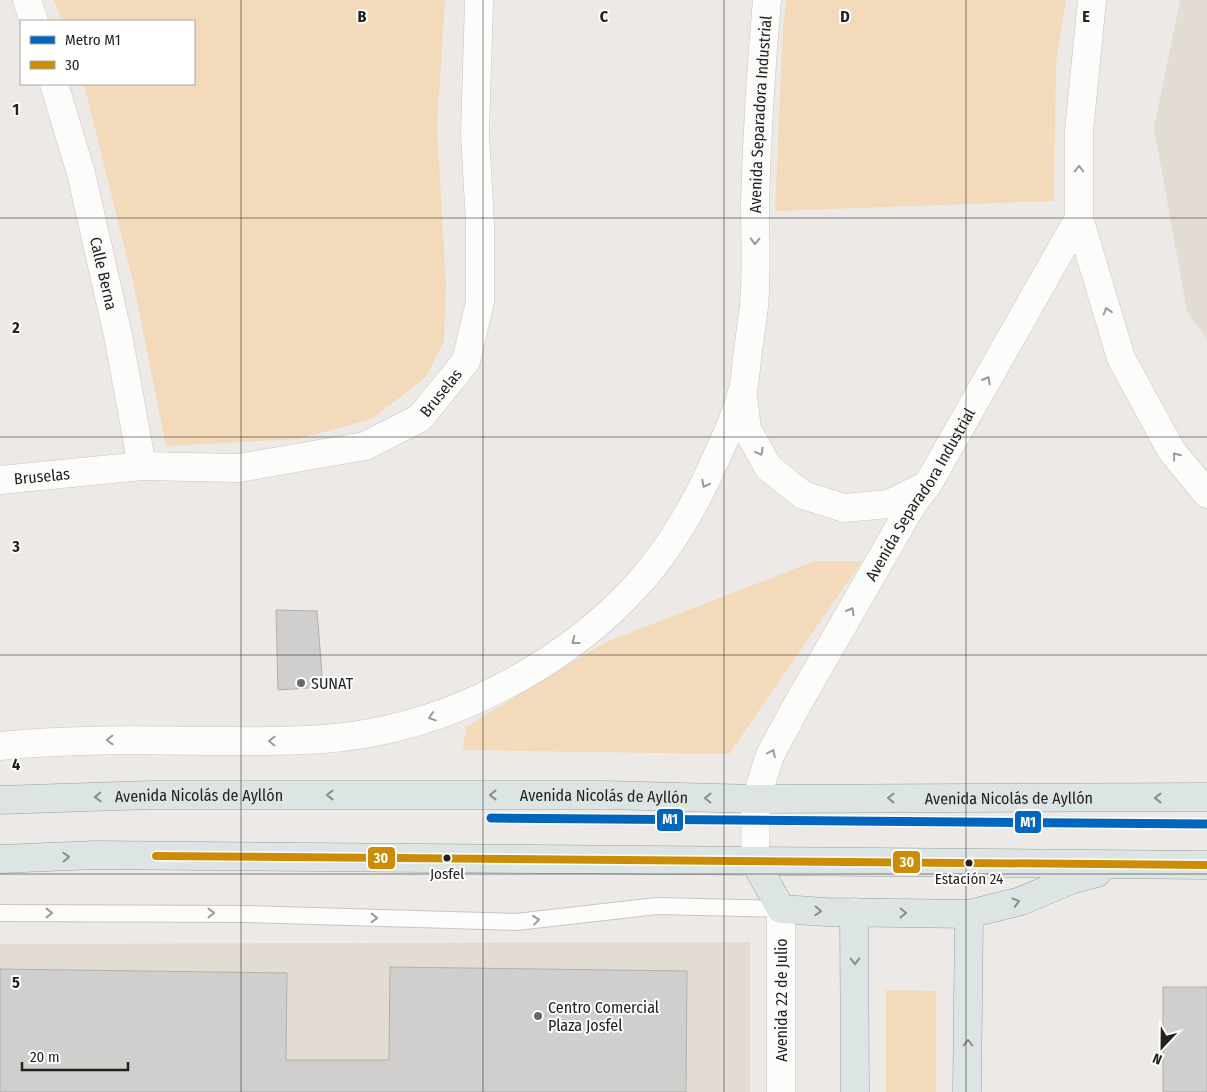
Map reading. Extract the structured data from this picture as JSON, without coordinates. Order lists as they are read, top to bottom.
{
  "streets": {
    "main road": [
      "Avenida Separadora Industrial",
      "Calle Berna",
      "Bruselas",
      "Avenida Nicolás de Ayllón",
      "Avenida 22 de Julio"
    ]
  },
  "crossings": [
    ["Avenida Separadora Industrial", "Avenida Nicolás de Ayllón"],
    ["Avenida Separadora Industrial", "Avenida 22 de Julio"],
    ["Calle Berna", "Bruselas"]
  ],
  "places": [
    "SUNAT",
    "Josfel",
    "Estación 24",
    "Centro Comercial Plaza Josfel"
  ],
  "lines": ["metro line M1", "transit line 30"],
  "legend": ["Metro M1", "30"],
  "scale_bar": "20 m",
  "north": "bottom",
  "grid": {
    "columns": [
      "B",
      "C",
      "D",
      "E"
    ],
    "rows": [
      "1",
      "2",
      "3",
      "4",
      "5"
    ]
  }
}
